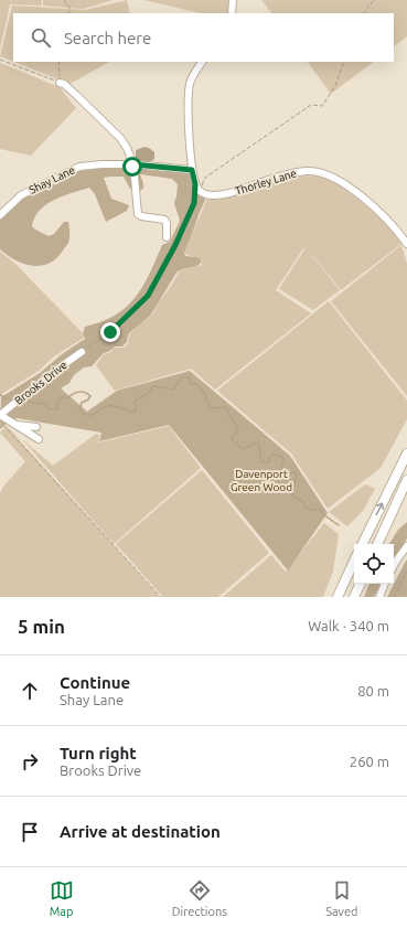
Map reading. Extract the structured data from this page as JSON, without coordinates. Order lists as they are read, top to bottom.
{
  "streets": {
    "street": ["Shay Lane", "Thorley Lane", "Brooks Drive"]
  },
  "parks": ["Davenport Green Wood"],
  "page": {
    "search": "Search here",
    "heading": ["5 min", "Walk · 340 m"],
    "list": [
      ["Continue", "Shay Lane", "80 m"],
      ["Turn right", "Brooks Drive", "260 m"],
      "Arrive at destination"
    ],
    "nav": ["Map", "Directions", "Saved"]
  }
}
